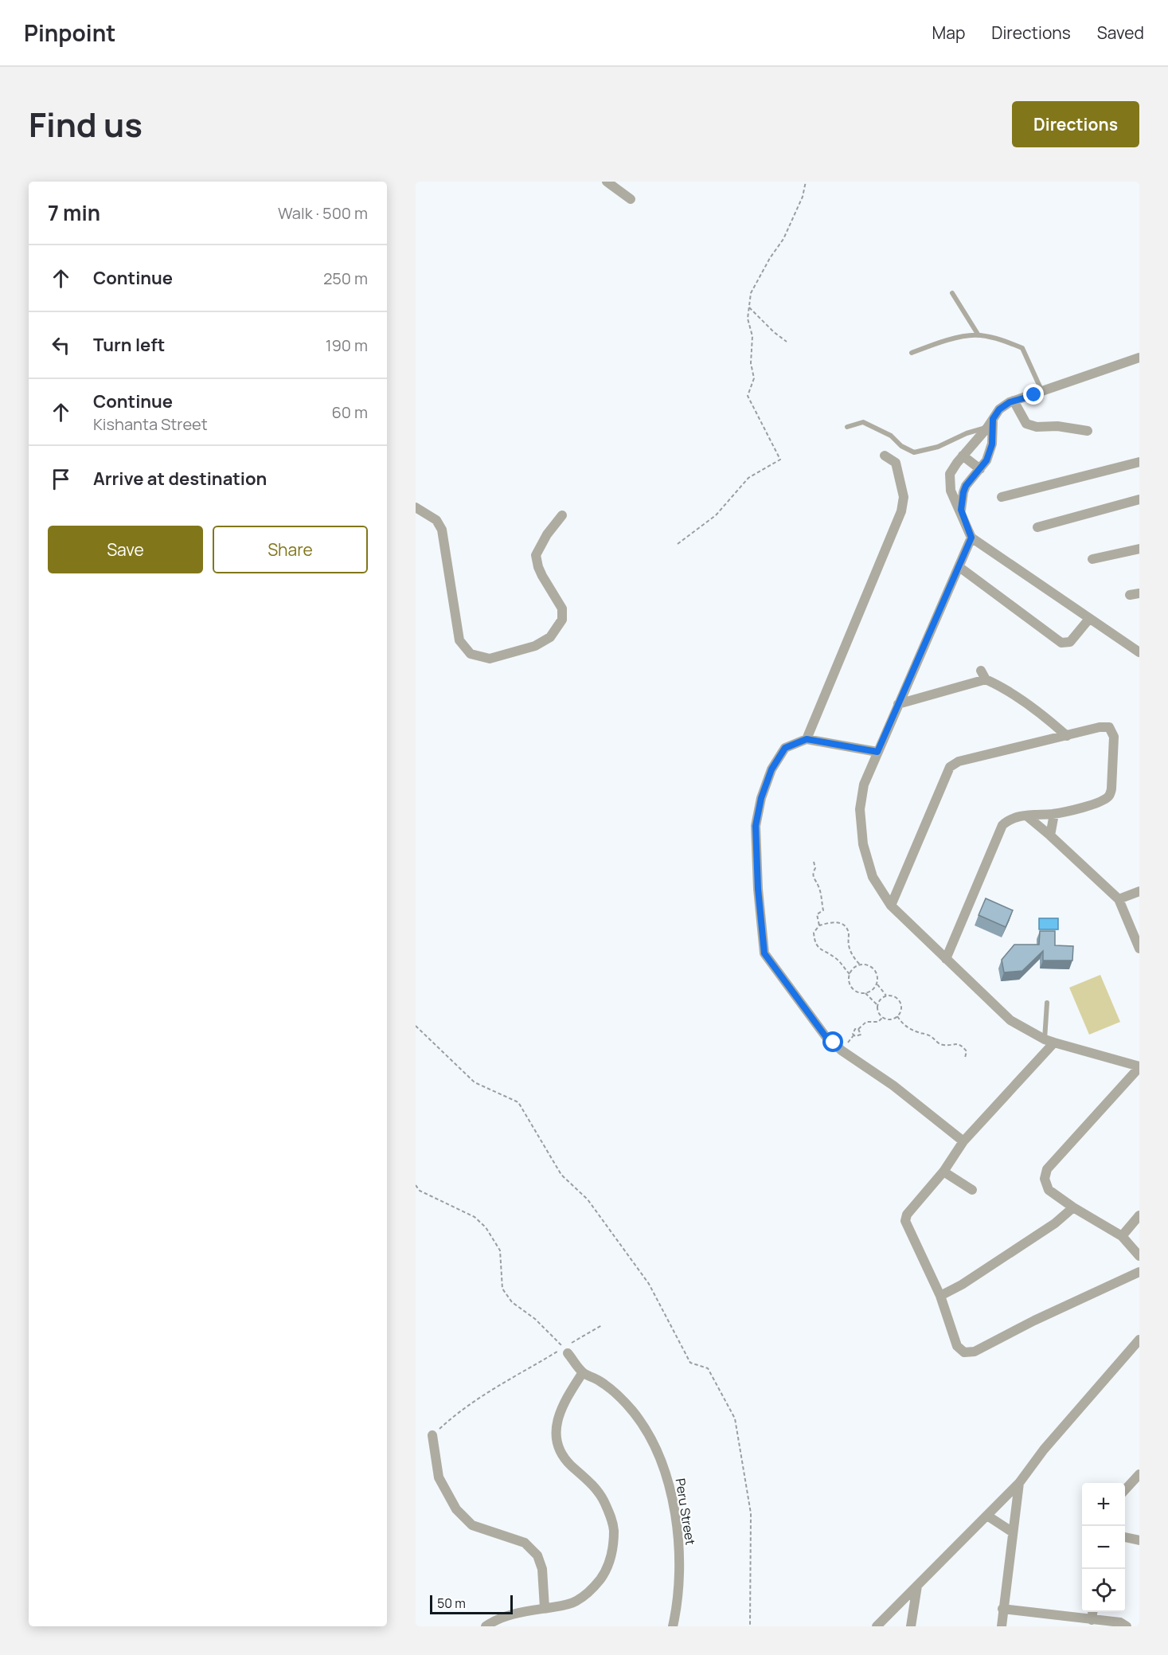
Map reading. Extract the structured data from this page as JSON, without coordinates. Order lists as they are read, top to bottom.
{
  "streets": {
    "street": ["Peru Street"]
  },
  "scale_bar": "50 m",
  "page": {
    "header": "Pinpoint",
    "nav": ["Map", "Directions", "Saved"],
    "title": "Find us",
    "buttons": [
      "Directions",
      ["Save", "Share"]
    ],
    "heading": ["7 min", "Walk · 500 m"],
    "list": [
      ["Continue", "250 m"],
      ["Turn left", "190 m"],
      ["Continue", "Kishanta Street", "60 m"],
      "Arrive at destination"
    ],
    "map_buttons": ["+", "−"],
    "scale": "50 m"
  }
}
